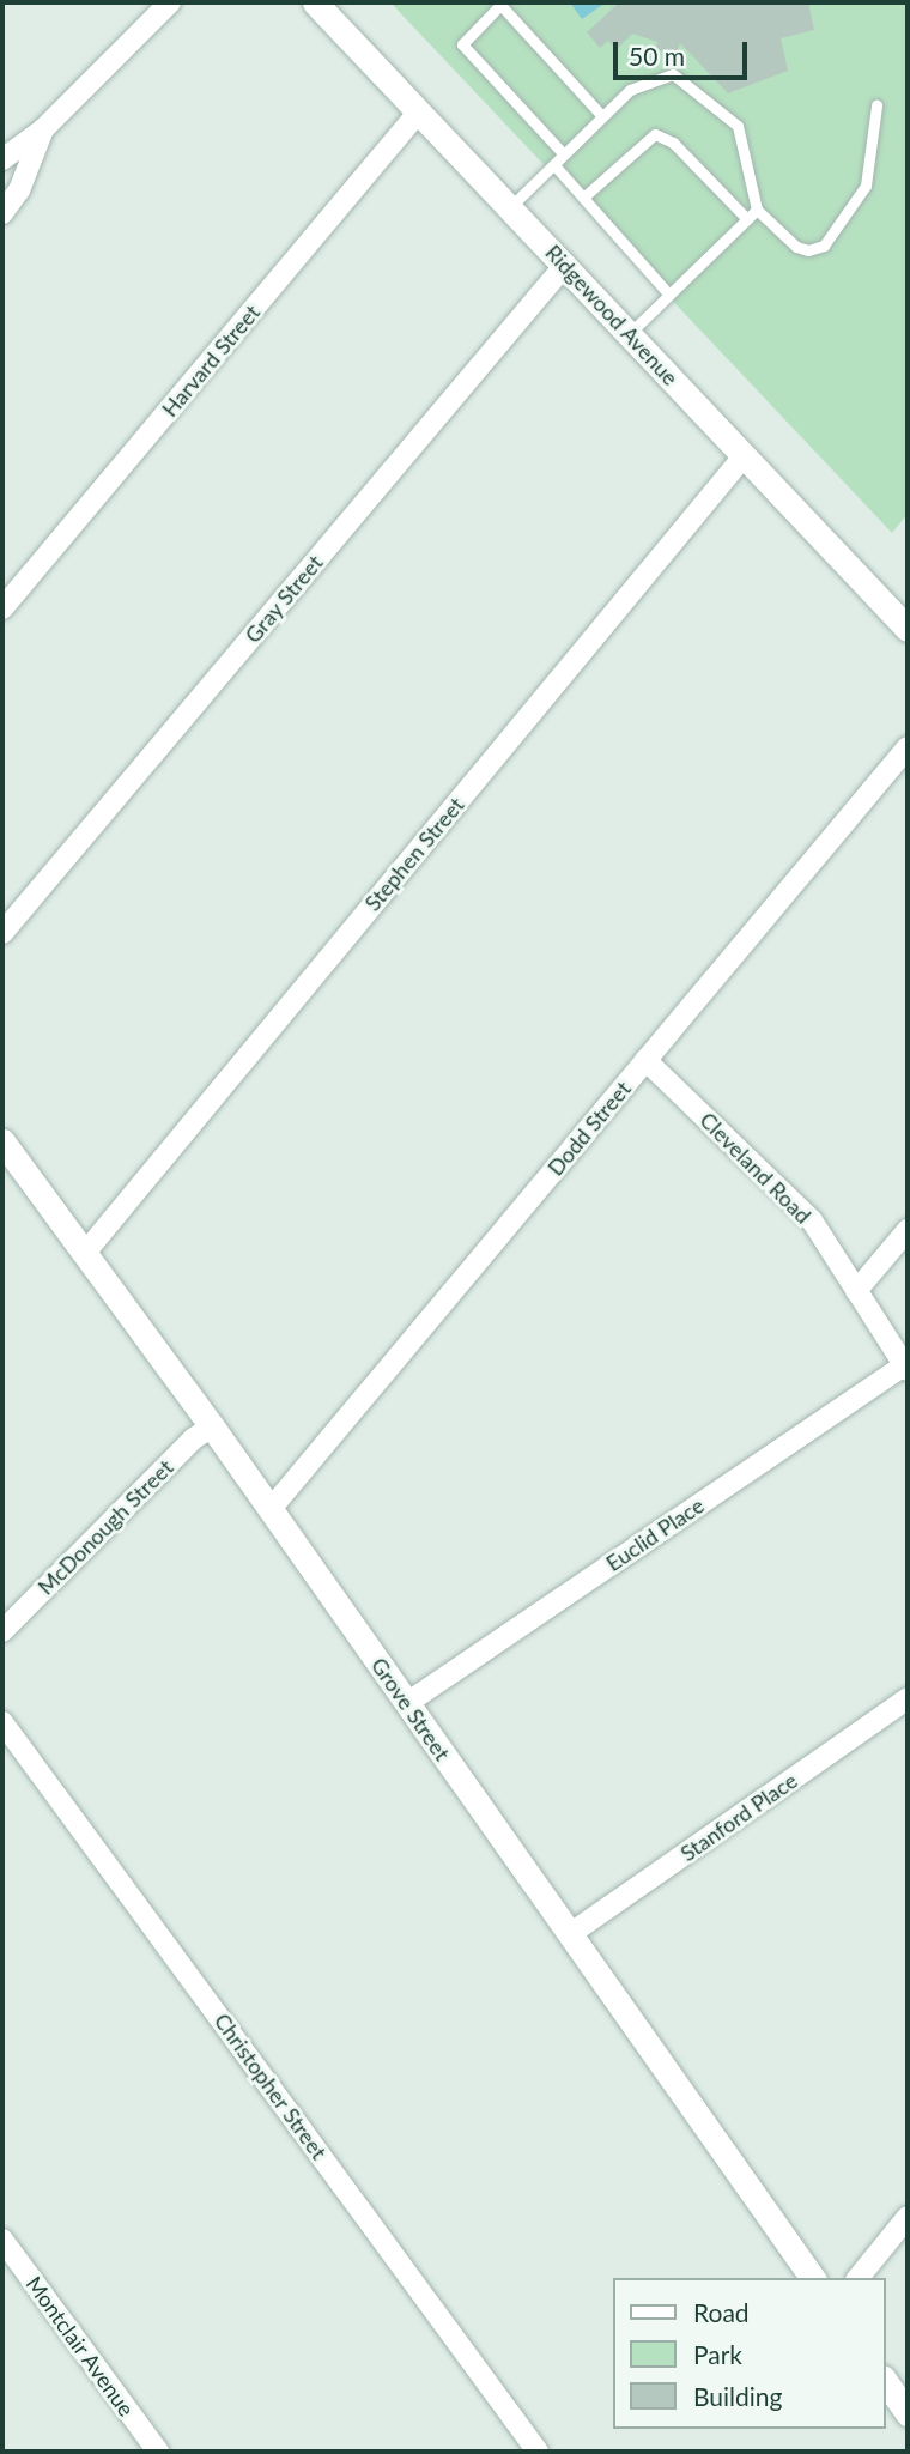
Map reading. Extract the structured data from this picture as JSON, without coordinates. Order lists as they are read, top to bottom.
{
  "streets": {
    "main road": ["Ridgewood Avenue", "Grove Street"],
    "street": [
      "Harvard Street",
      "Gray Street",
      "Stephen Street",
      "Dodd Street",
      "Cleveland Road",
      "McDonough Street",
      "Euclid Place",
      "Stanford Place",
      "Christopher Street",
      "Montclair Avenue"
    ]
  },
  "crossings": [
    ["Ridgewood Avenue", "Harvard Street"],
    ["Ridgewood Avenue", "Gray Street"],
    ["Ridgewood Avenue", "Stephen Street"],
    ["Stephen Street", "Grove Street"],
    ["Dodd Street", "Cleveland Road"],
    ["Dodd Street", "Grove Street"],
    ["Cleveland Road", "Euclid Place"],
    ["McDonough Street", "Grove Street"],
    ["Euclid Place", "Grove Street"],
    ["Grove Street", "Stanford Place"]
  ],
  "legend": ["Road", "Park", "Building"],
  "scale_bar": "50 m"
}
